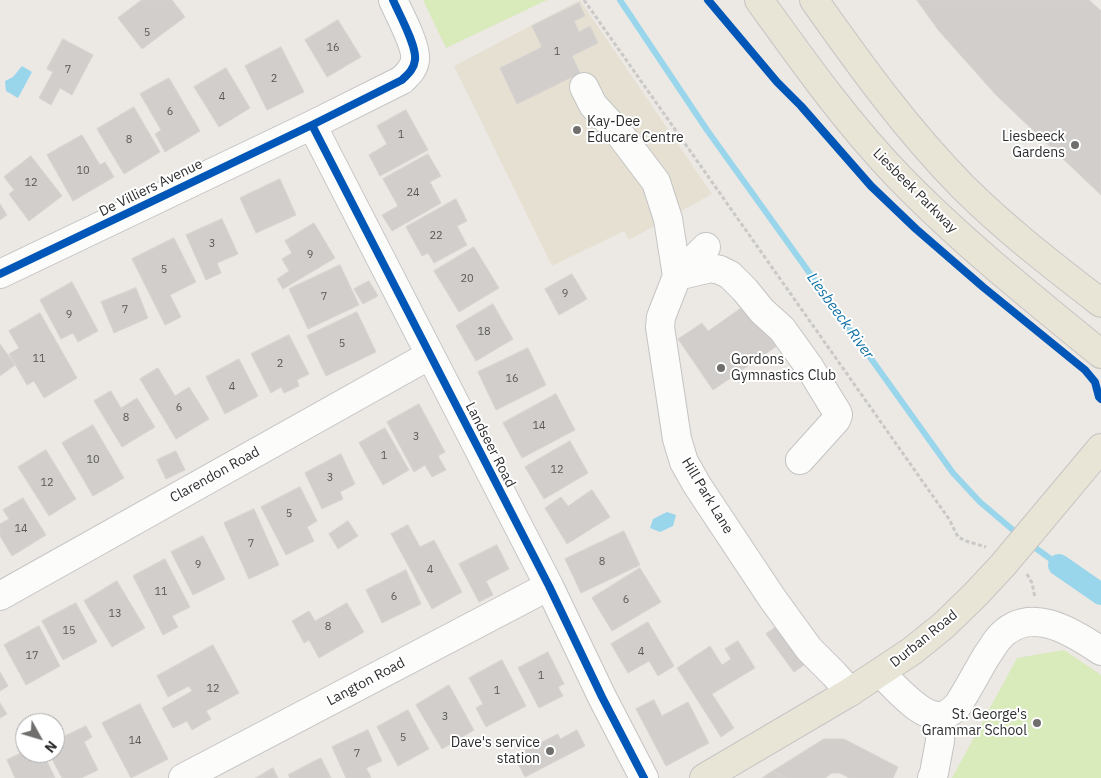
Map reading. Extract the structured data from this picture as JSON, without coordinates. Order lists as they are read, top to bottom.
{
  "streets": {
    "main road": ["Liesbeek Parkway", "Durban Road"],
    "street": [
      "De Villiers Avenue",
      "Landseer Road",
      "Clarendon Road",
      "Hill Park Lane",
      "Langton Road"
    ]
  },
  "crossings": [
    ["De Villiers Avenue", "Landseer Road"],
    ["Landseer Road", "Clarendon Road"],
    ["Landseer Road", "Langton Road"],
    ["Hill Park Lane", "Durban Road"]
  ],
  "water": ["Liesbeeck River"],
  "places": [
    "Kay-Dee Educare Centre",
    "Liesbeeck Gardens",
    "Gordons Gymnastics Club",
    "St. George's Grammar School",
    "Dave's service station"
  ],
  "house_numbers": [
    "5",
    "16",
    "1",
    "7",
    "2",
    "4",
    "6",
    "1",
    "8",
    "10",
    "12",
    "24",
    "22",
    "3",
    "9",
    "5",
    "20",
    "9",
    "7",
    "7",
    "9",
    "18",
    "5",
    "11",
    "2",
    "16",
    "4",
    "6",
    "8",
    "14",
    "3",
    "1",
    "10",
    "12",
    "3",
    "12",
    "5",
    "14",
    "7",
    "8",
    "9",
    "4",
    "11",
    "6",
    "6",
    "13",
    "8",
    "15",
    "4",
    "17",
    "1",
    "12",
    "1",
    "3",
    "5",
    "14",
    "7"
  ],
  "north": "bottom right"
}
